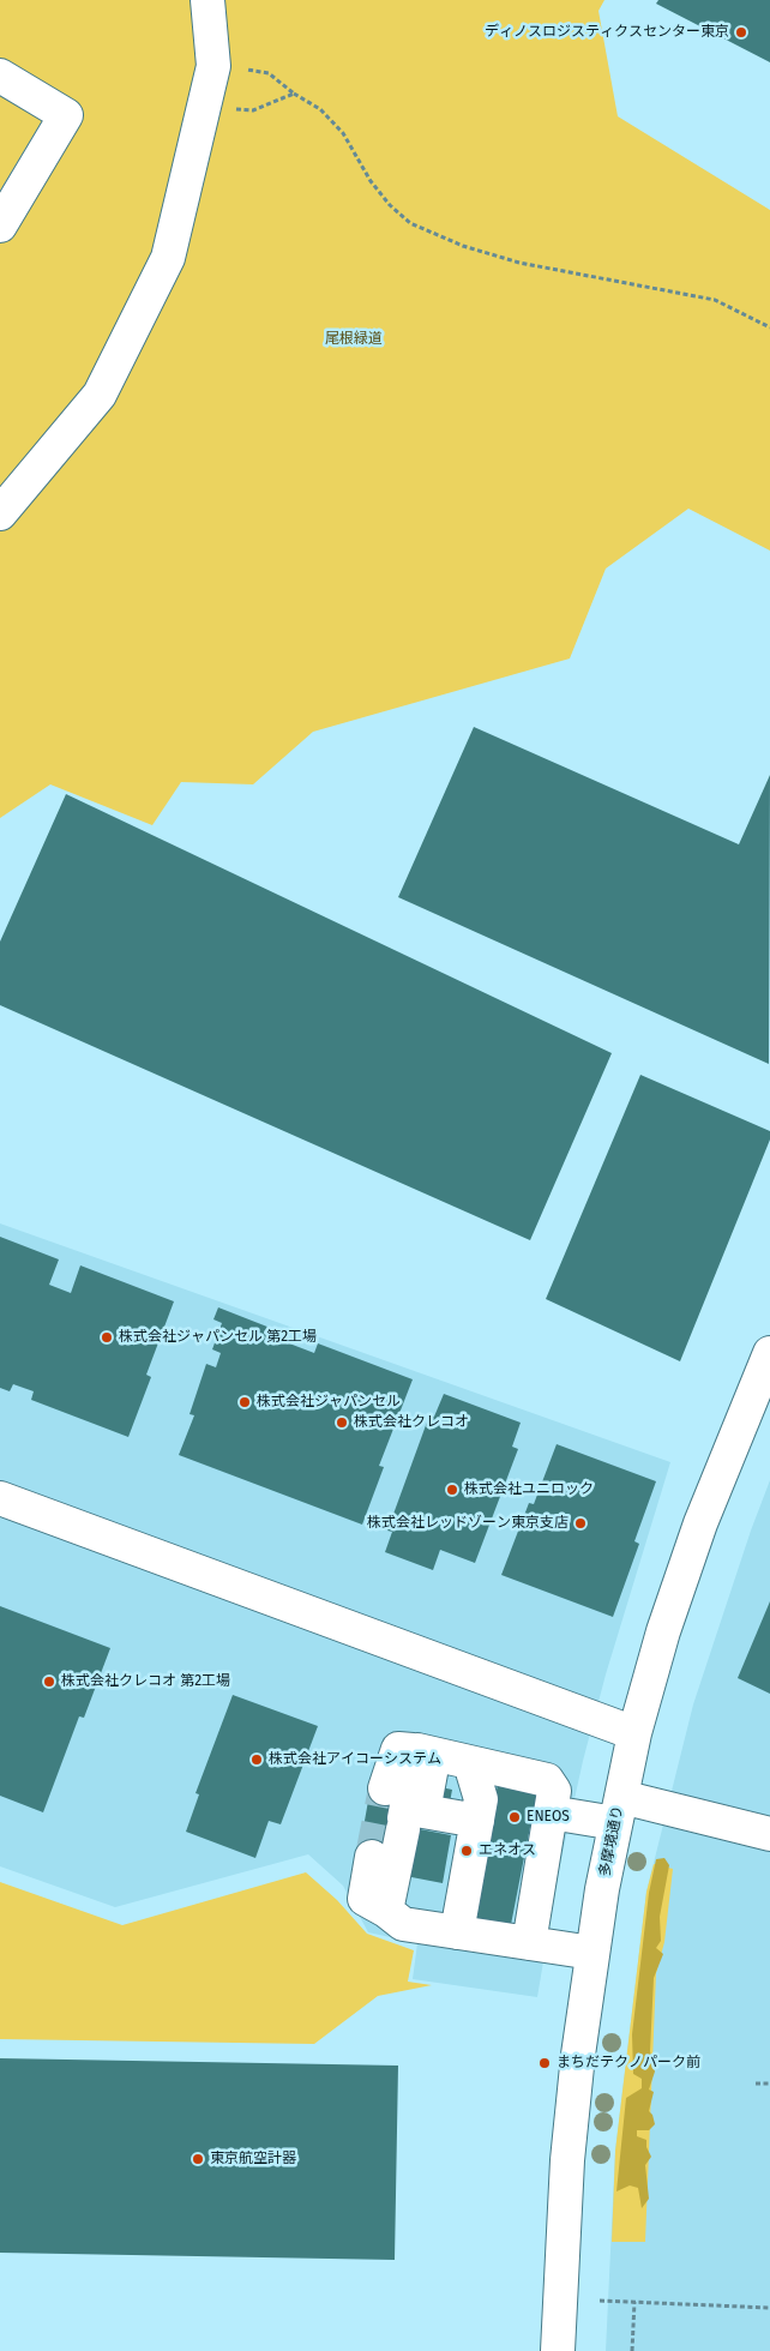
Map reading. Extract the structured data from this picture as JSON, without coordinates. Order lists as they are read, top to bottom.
{
  "streets": {
    "street": ["多摩境通り"]
  },
  "parks": ["尾根緑道"],
  "places": [
    "ディノスロジスティクスセンター東京",
    "株式会社ジャパンセル 第2工場",
    "株式会社ジャパンセル",
    "株式会社クレコオ",
    "株式会社ユニロック",
    "株式会社レッドゾーン東京支店",
    "株式会社クレコオ 第2工場",
    "株式会社アイコーシステム",
    "ENEOS",
    "エネオス",
    "まちだテクノパーク前",
    "東京航空計器"
  ]
}
